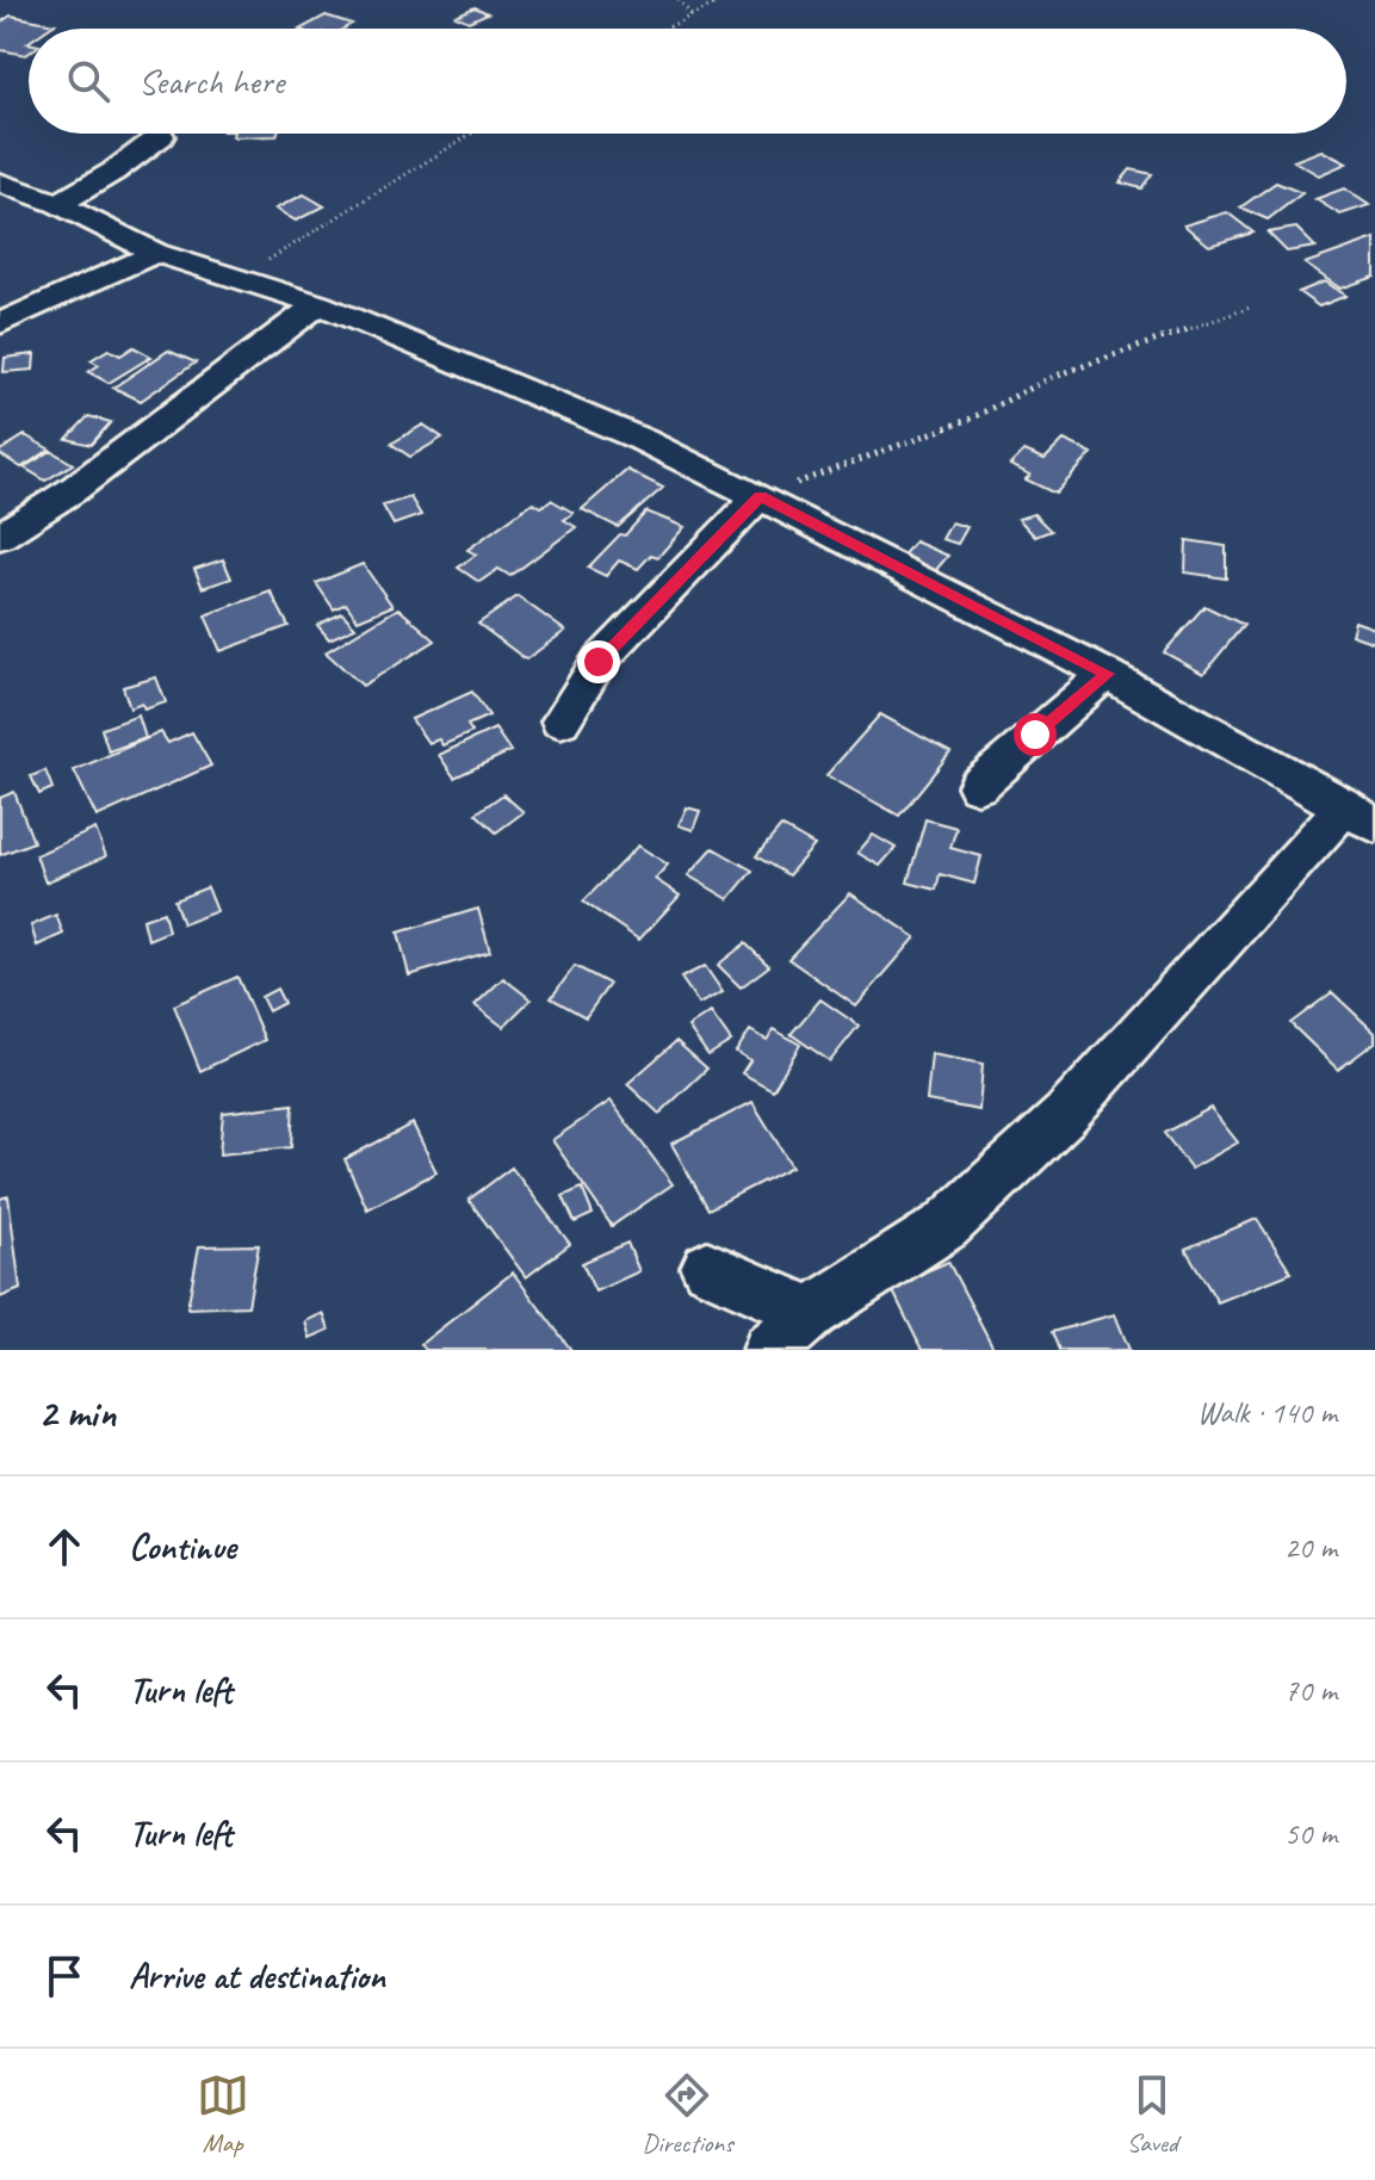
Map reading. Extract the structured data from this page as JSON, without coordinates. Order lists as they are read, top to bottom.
{
  "page": {
    "search": "Search here",
    "heading": ["2 min", "Walk · 140 m"],
    "list": [
      ["Continue", "20 m"],
      ["Turn left", "70 m"],
      ["Turn left", "50 m"],
      "Arrive at destination"
    ],
    "nav": ["Map", "Directions", "Saved"]
  }
}
